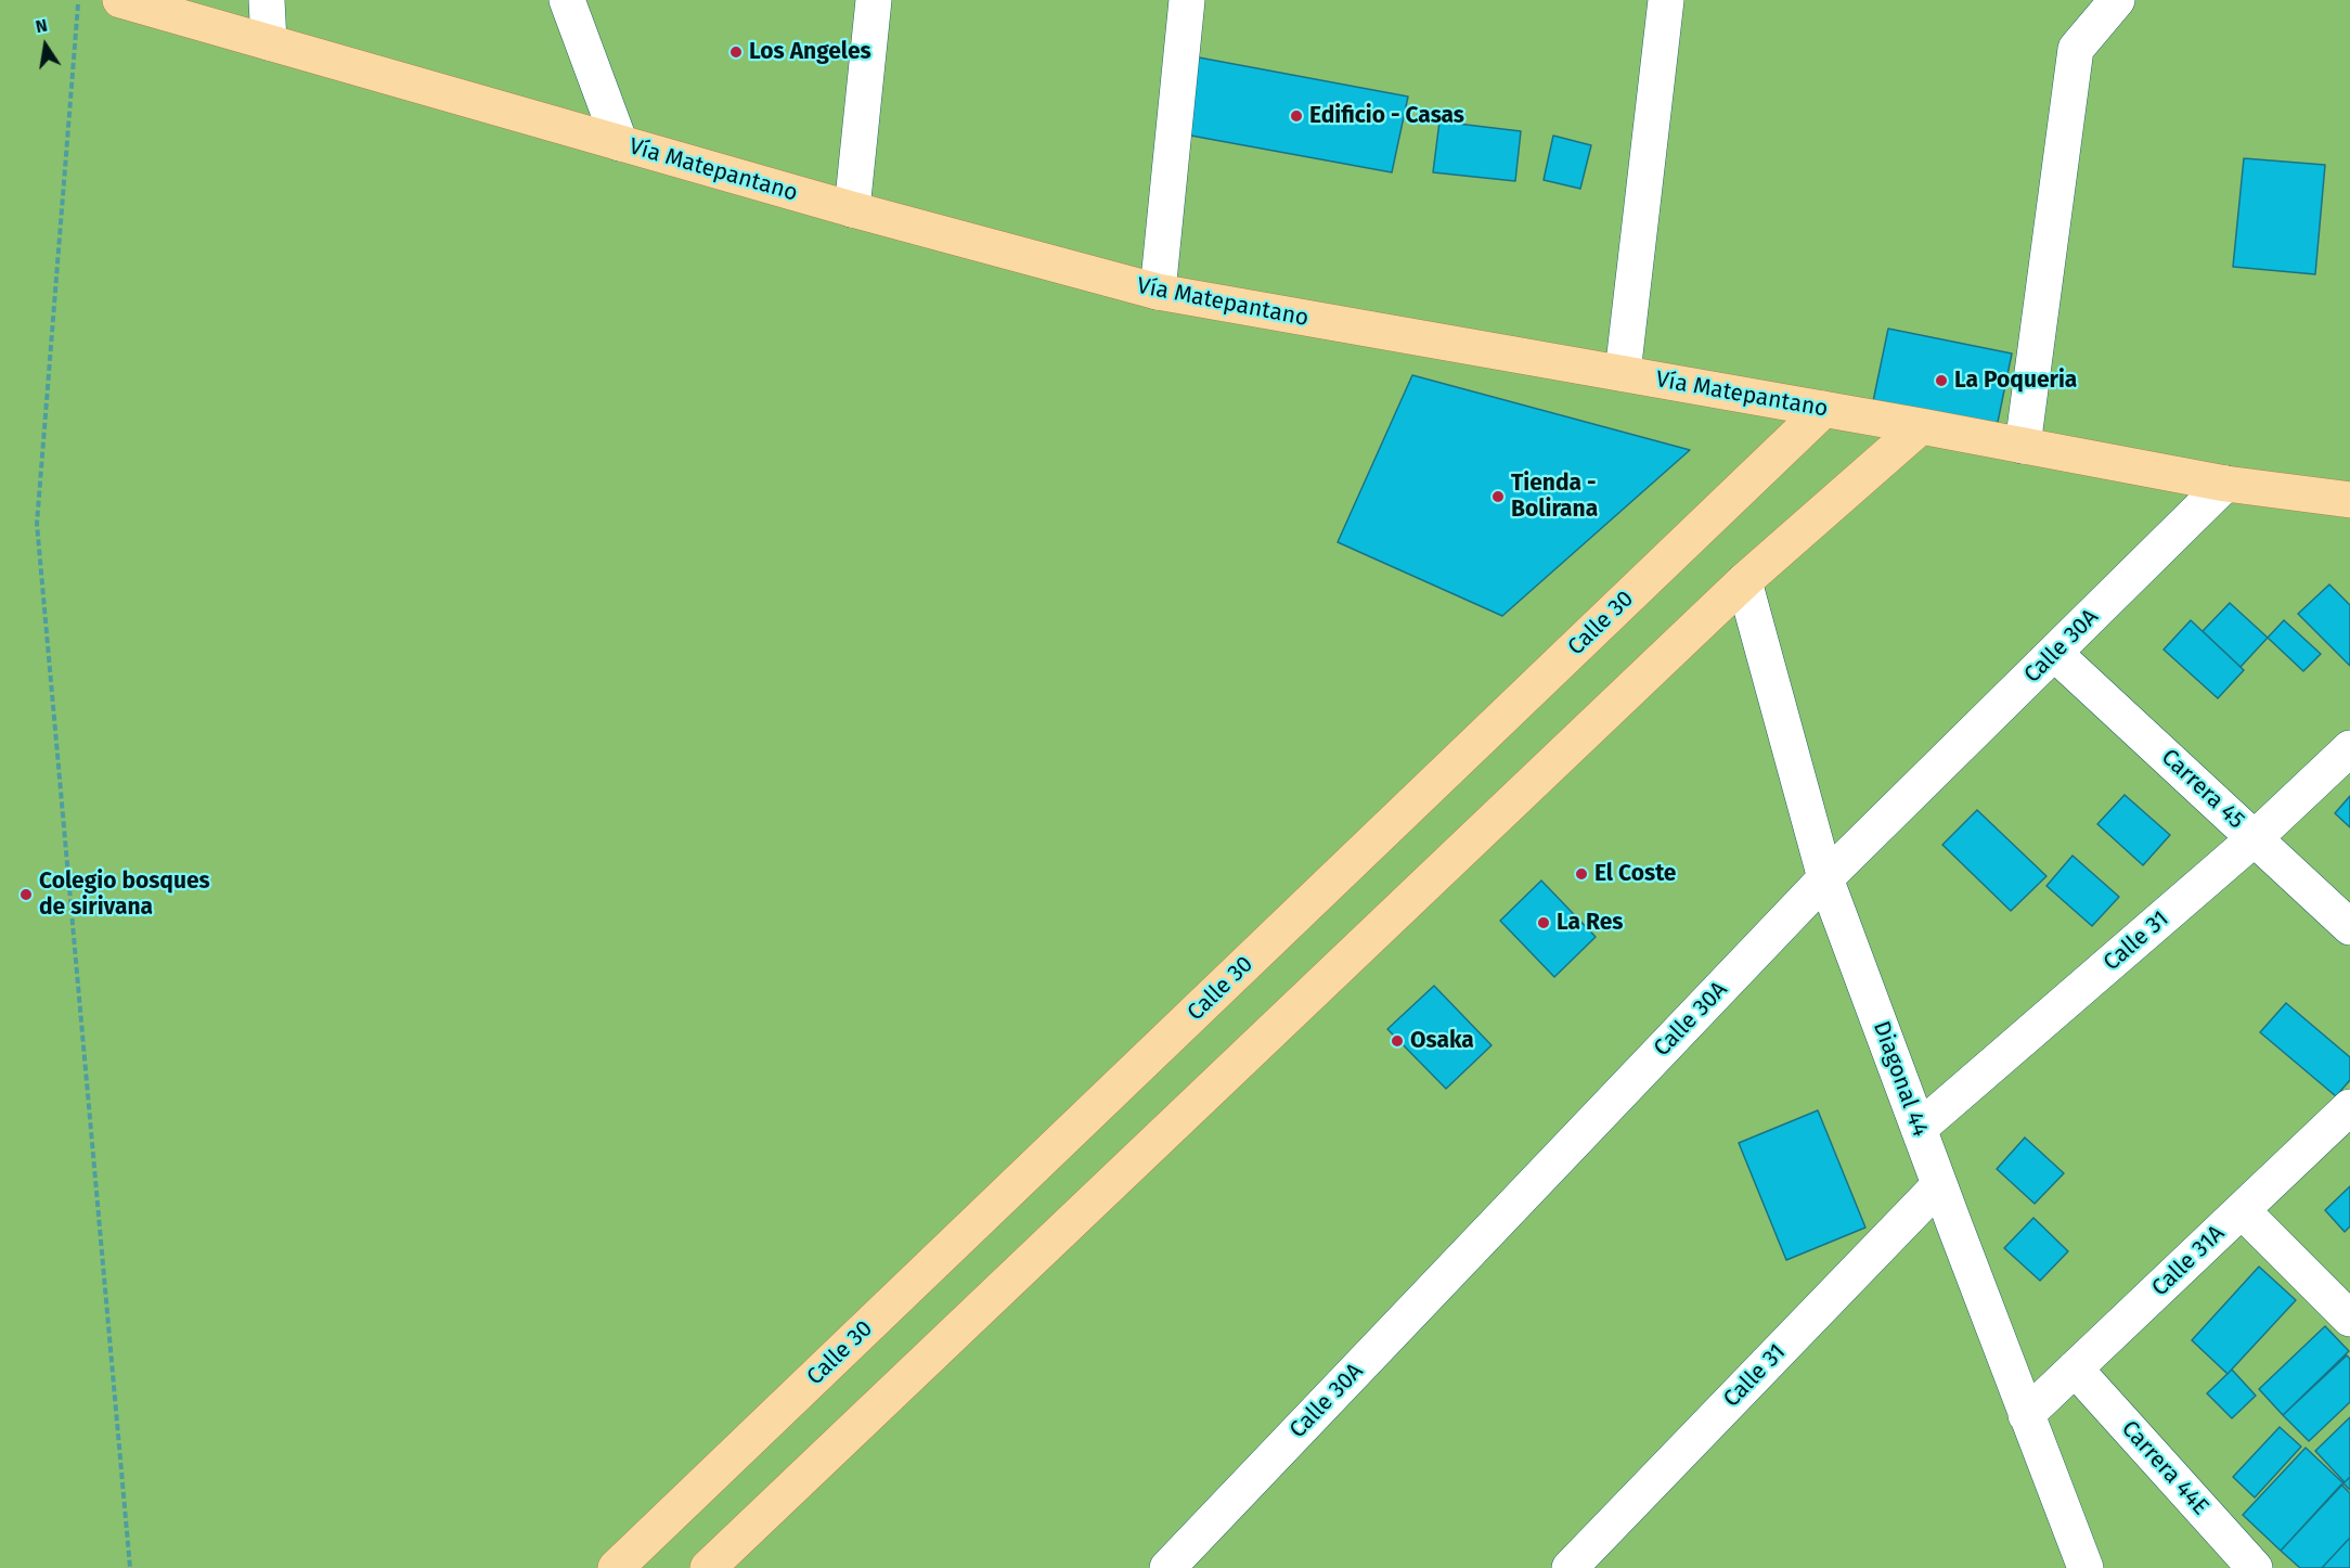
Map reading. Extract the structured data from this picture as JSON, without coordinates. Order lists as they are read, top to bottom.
{
  "streets": {
    "main road": ["Vía Matepantano", "Calle 30"],
    "street": [
      "Calle 30A",
      "Carrera 45",
      "Calle 31",
      "Diagonal 44",
      "Calle 31A",
      "Carrera 44E"
    ]
  },
  "crossings": [
    ["Vía Matepantano", "Calle 30"],
    ["Vía Matepantano", "Calle 30A"],
    ["Calle 30A", "Carrera 45"],
    ["Calle 30A", "Diagonal 44"],
    ["Carrera 45", "Calle 31"],
    ["Calle 31", "Diagonal 44"],
    ["Diagonal 44", "Calle 31A"],
    ["Calle 31A", "Carrera 44E"]
  ],
  "places": [
    "Los Angeles",
    "Edificio - Casas",
    "La Poqueria",
    "Tienda - Bolirana",
    "El Coste",
    "Colegio bosques de sirivana",
    "La Res",
    "Osaka"
  ],
  "north": "top"
}
